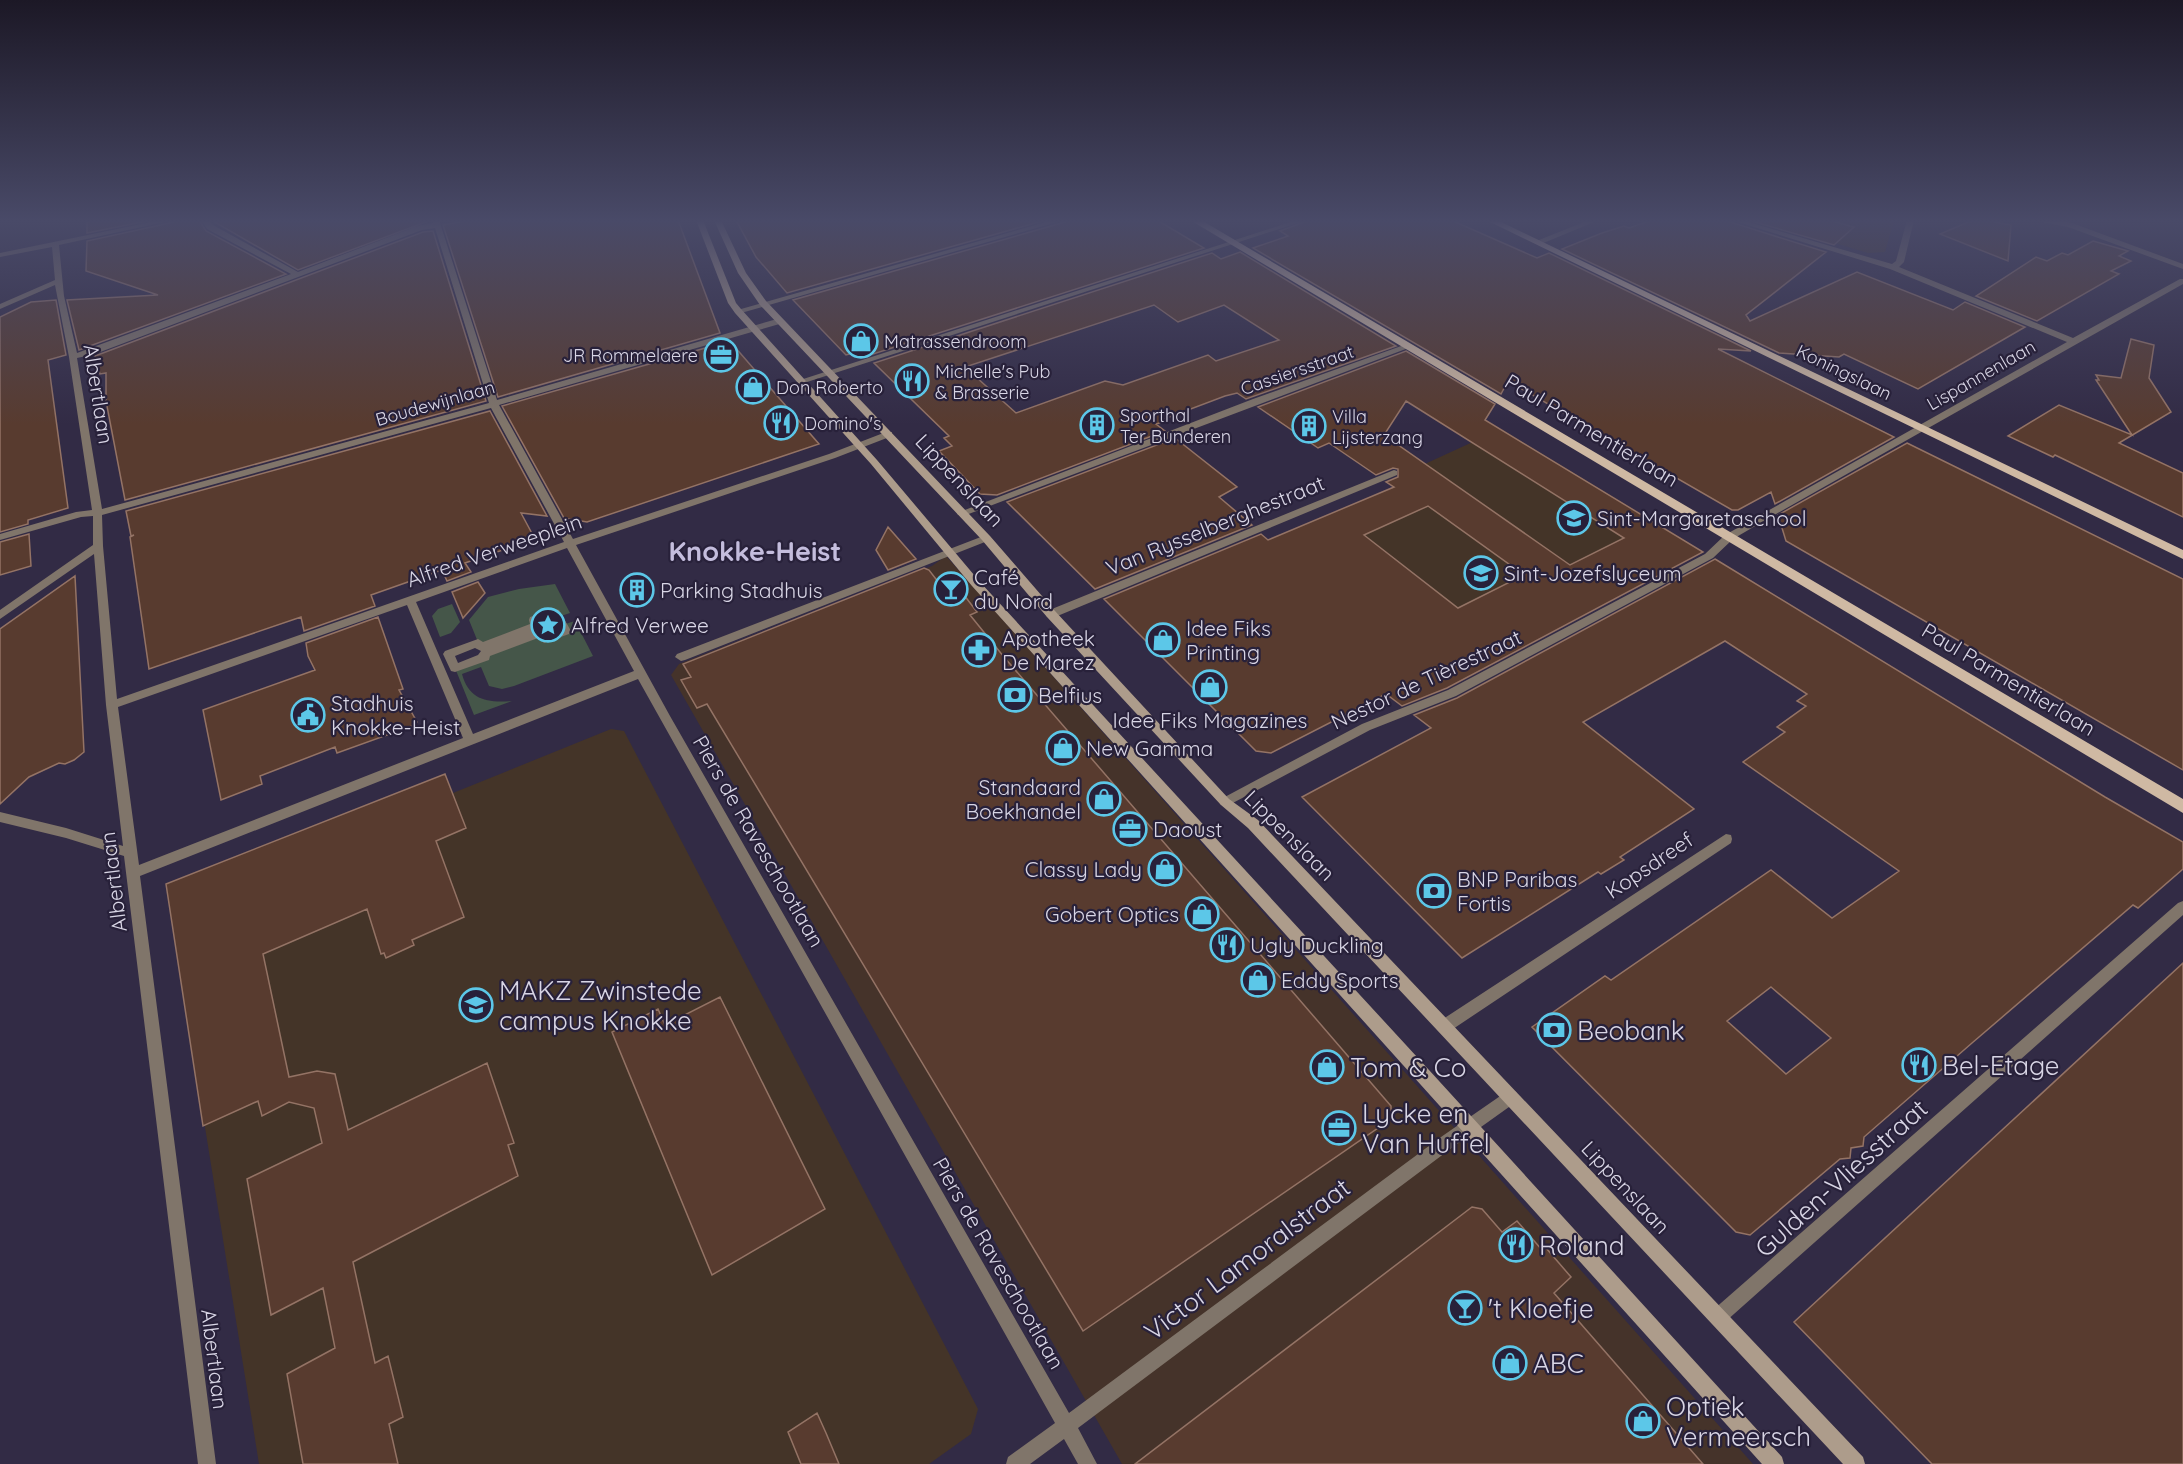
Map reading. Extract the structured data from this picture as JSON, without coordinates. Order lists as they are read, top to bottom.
{
  "streets": {
    "main road": ["Koningslaan", "Paul Parmentierlaan", "Lippenslaan"],
    "street": [
      "Cassiersstraat",
      "Lispannenlaan",
      "Albertlaan",
      "Boudewijnlaan",
      "Van Rysselberghestraat",
      "Alfred Verweeplein",
      "Nestor de Tièrestraat",
      "Piers de Raveschootlaan",
      "Kopsdreef",
      "Gulden-Vliesstraat",
      "Victor Lamoralstraat"
    ]
  },
  "crossings": [
    ["Cassiersstraat", "Paul Parmentierlaan"],
    ["Cassiersstraat", "Lippenslaan"],
    ["Koningslaan", "Lispannenlaan"],
    ["Koningslaan", "Nestor de Tièrestraat"],
    ["Lispannenlaan", "Nestor de Tièrestraat"],
    ["Albertlaan", "Boudewijnlaan"],
    ["Albertlaan", "Alfred Verweeplein"],
    ["Boudewijnlaan", "Lippenslaan"],
    ["Boudewijnlaan", "Piers de Raveschootlaan"],
    ["Paul Parmentierlaan", "Nestor de Tièrestraat"],
    ["Lippenslaan", "Van Rysselberghestraat"],
    ["Lippenslaan", "Alfred Verweeplein"],
    ["Lippenslaan", "Nestor de Tièrestraat"],
    ["Lippenslaan", "Kopsdreef"],
    ["Lippenslaan", "Gulden-Vliesstraat"],
    ["Lippenslaan", "Victor Lamoralstraat"],
    ["Alfred Verweeplein", "Piers de Raveschootlaan"],
    ["Piers de Raveschootlaan", "Victor Lamoralstraat"]
  ],
  "districts": ["Knokke-Heist"],
  "places": {
    "shop": [
      "Matrassendroom",
      "Don Roberto",
      "Idee Fiks Printing",
      "Idee Fiks Magazines",
      "New Gamma",
      "Standaard Boekhandel",
      "Classy Lady",
      "Gobert Optics",
      "Eddy Sports",
      "Tom & Co",
      "ABC",
      "Optiek Vermeersch"
    ],
    "office": ["JR Rommelaere", "Daoust", "Lycke en Van Huffel"],
    "restaurant": [
      "Michelle's Pub & Brasserie",
      "Domino's",
      "Ugly Duckling",
      "Bel-Etage",
      "Roland"
    ],
    "building": ["Sporthal Ter Bunderen", "Villa Lijsterzang", "Parking Stadhuis"],
    "school or university": ["Sint-Margaretaschool", "Sint-Jozefslyceum", "MAKZ Zwinstede campus Knokke"],
    "bar": ["Café du Nord", "'t Kloefje"],
    "place": ["Alfred Verwee"],
    "pharmacy": ["Apotheek De Marez"],
    "bank": ["Belfius", "BNP Paribas Fortis", "Beobank"],
    "public building": ["Stadhuis Knokke-Heist"]
  }
}
